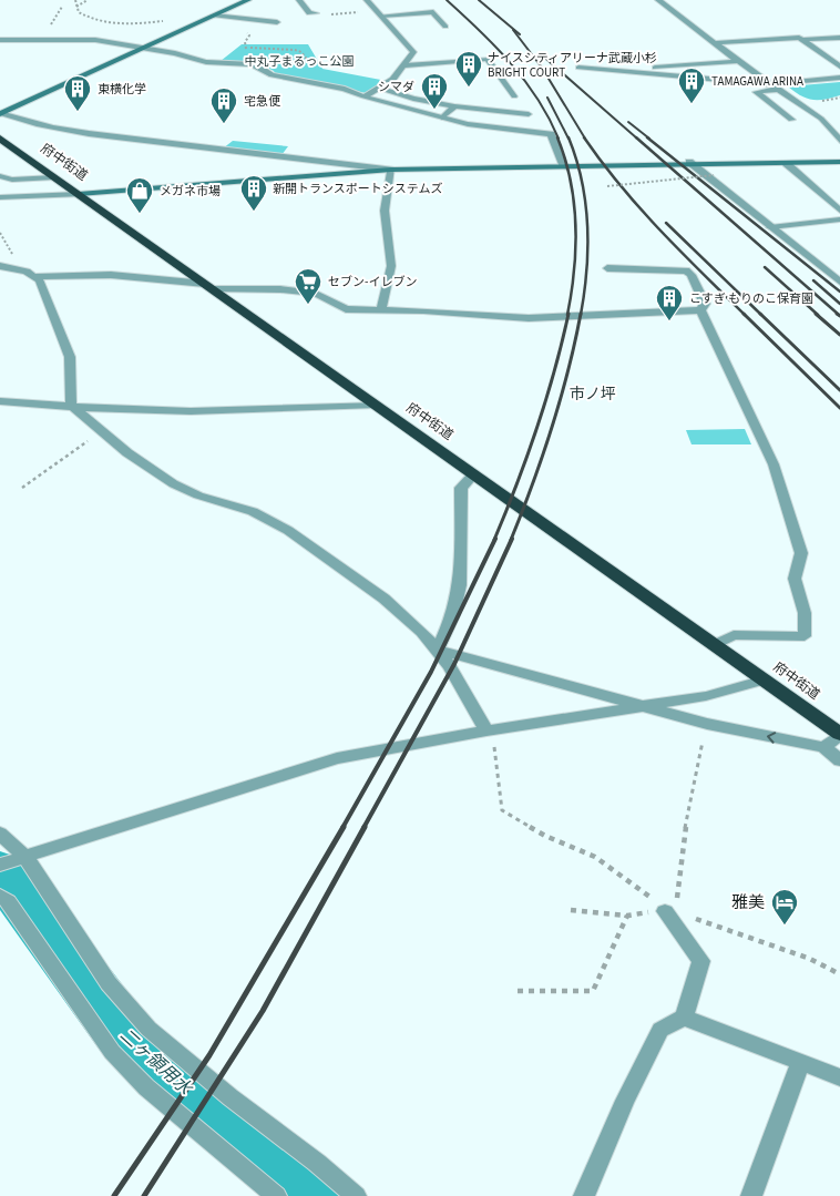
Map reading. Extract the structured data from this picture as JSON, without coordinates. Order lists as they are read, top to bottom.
{
  "streets": {
    "highway": ["府中街道"]
  },
  "districts": ["市ノ坪"],
  "water": ["二ヶ領用水"],
  "parks": ["中丸子まるっこ公園"],
  "places": {
    "building": [
      "ナイスシティアリーナ武蔵小杉 BRIGHT COURT",
      "TAMAGAWA ARINA",
      "シマダ",
      "東横化学",
      "宅急便",
      "新開トランスポートシステムズ",
      "こすぎ もりのこ保育園"
    ],
    "shop": ["メガネ市場"],
    "supermarket": ["セブン-イレブン"],
    "hotel": ["雅美"]
  }
}
